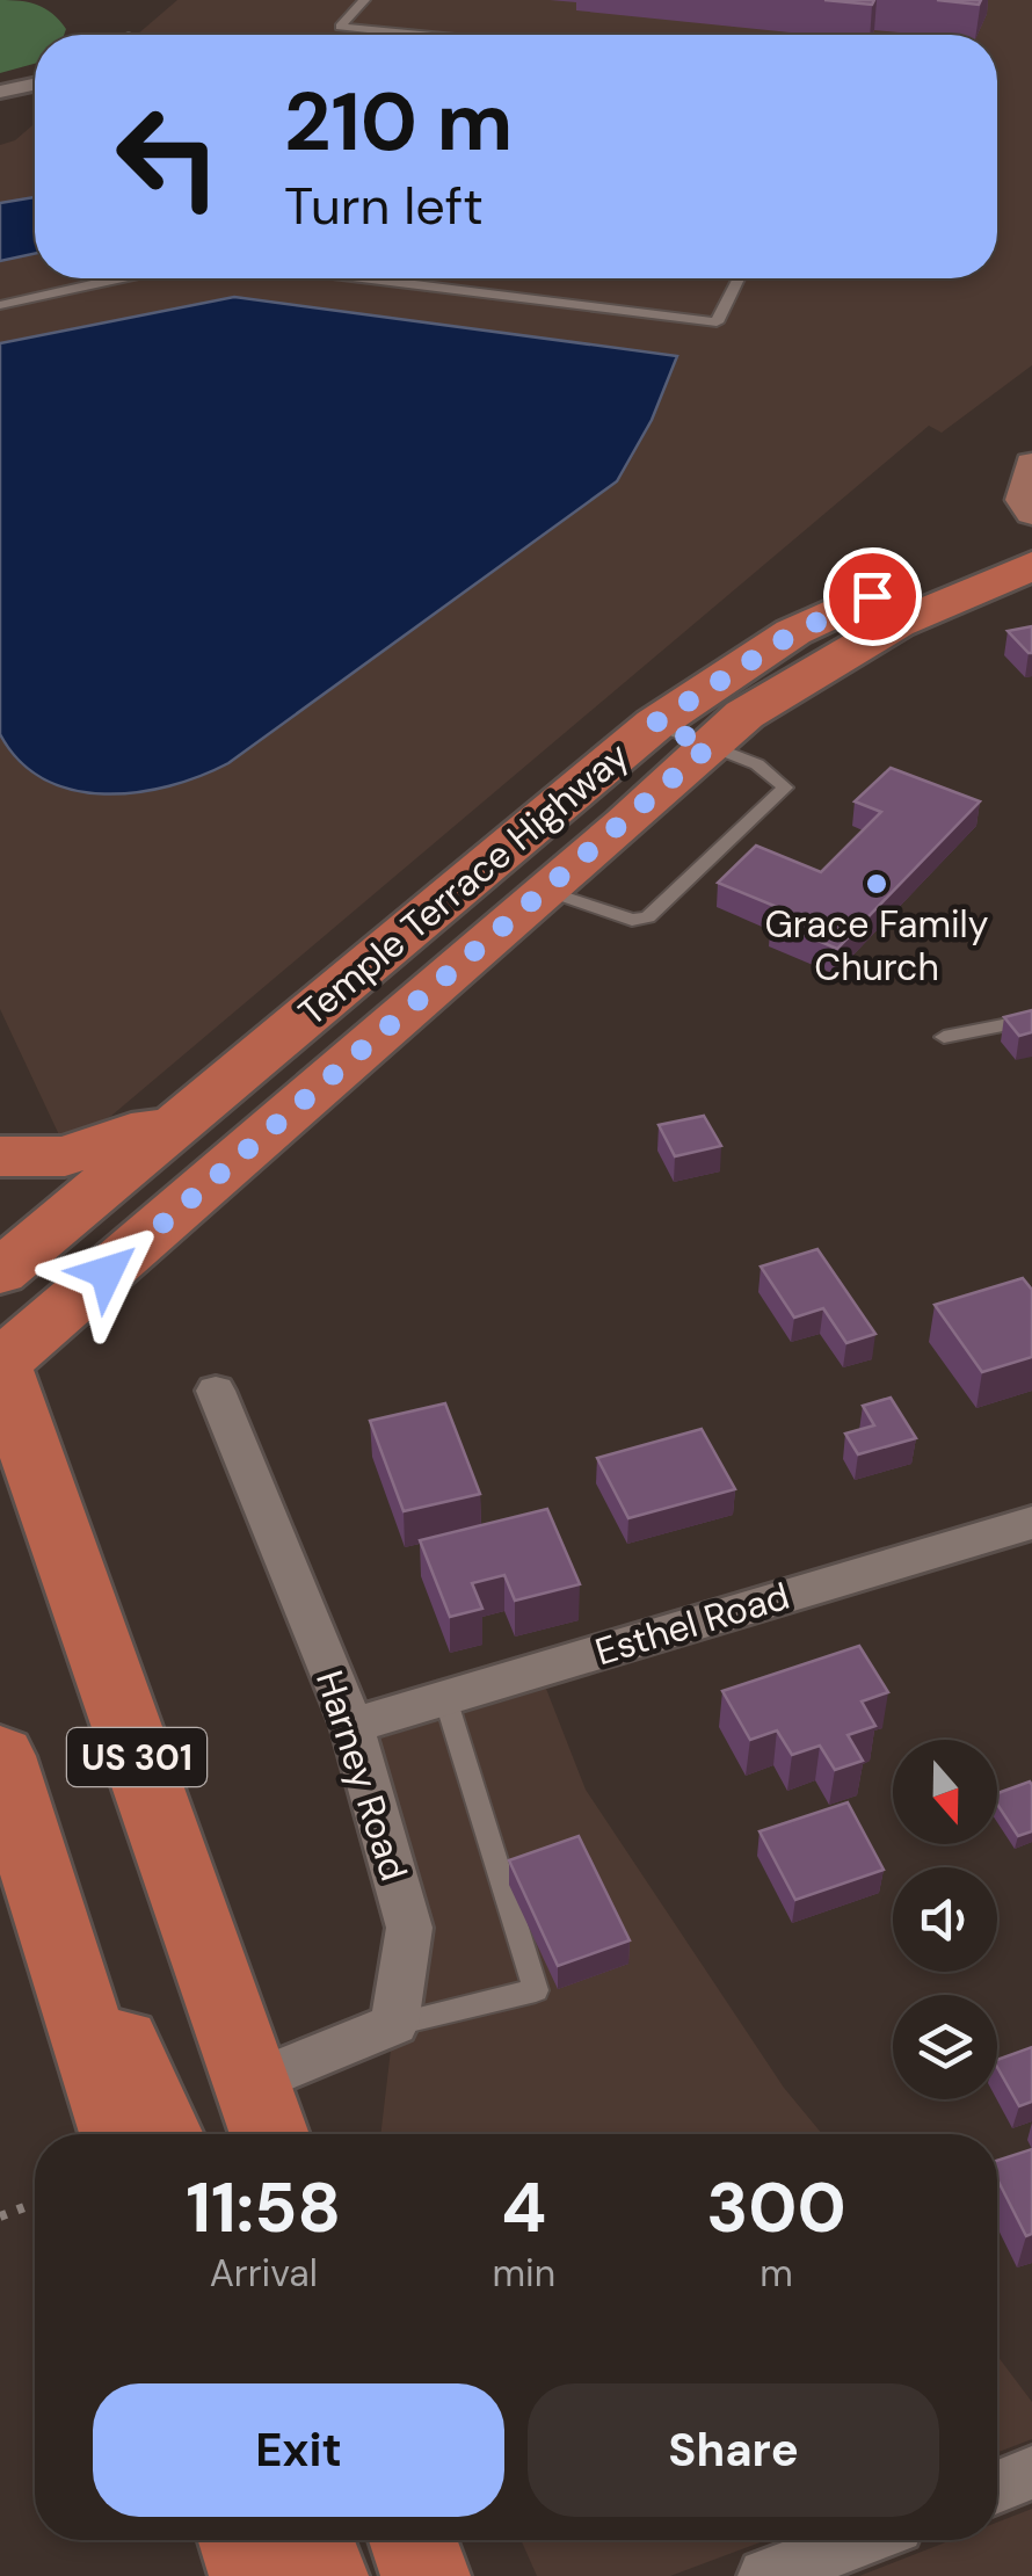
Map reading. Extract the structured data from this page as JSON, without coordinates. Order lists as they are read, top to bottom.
{
  "streets": {
    "main road": ["Temple Terrace Highway", "US 301"],
    "street": ["Esthel Road", "Harney Road"]
  },
  "crossings": [
    ["Temple Terrace Highway", "US 301"],
    ["Esthel Road", "Harney Road"]
  ],
  "places": ["Grace Family Church"],
  "north": "bottom",
  "page": {
    "turn": ["210 m", "Turn left"],
    "eta": [
      "11:58",
      "Arrival",
      "4",
      "min",
      "300",
      "m"
    ],
    "buttons": ["Exit", "Share"]
  }
}
